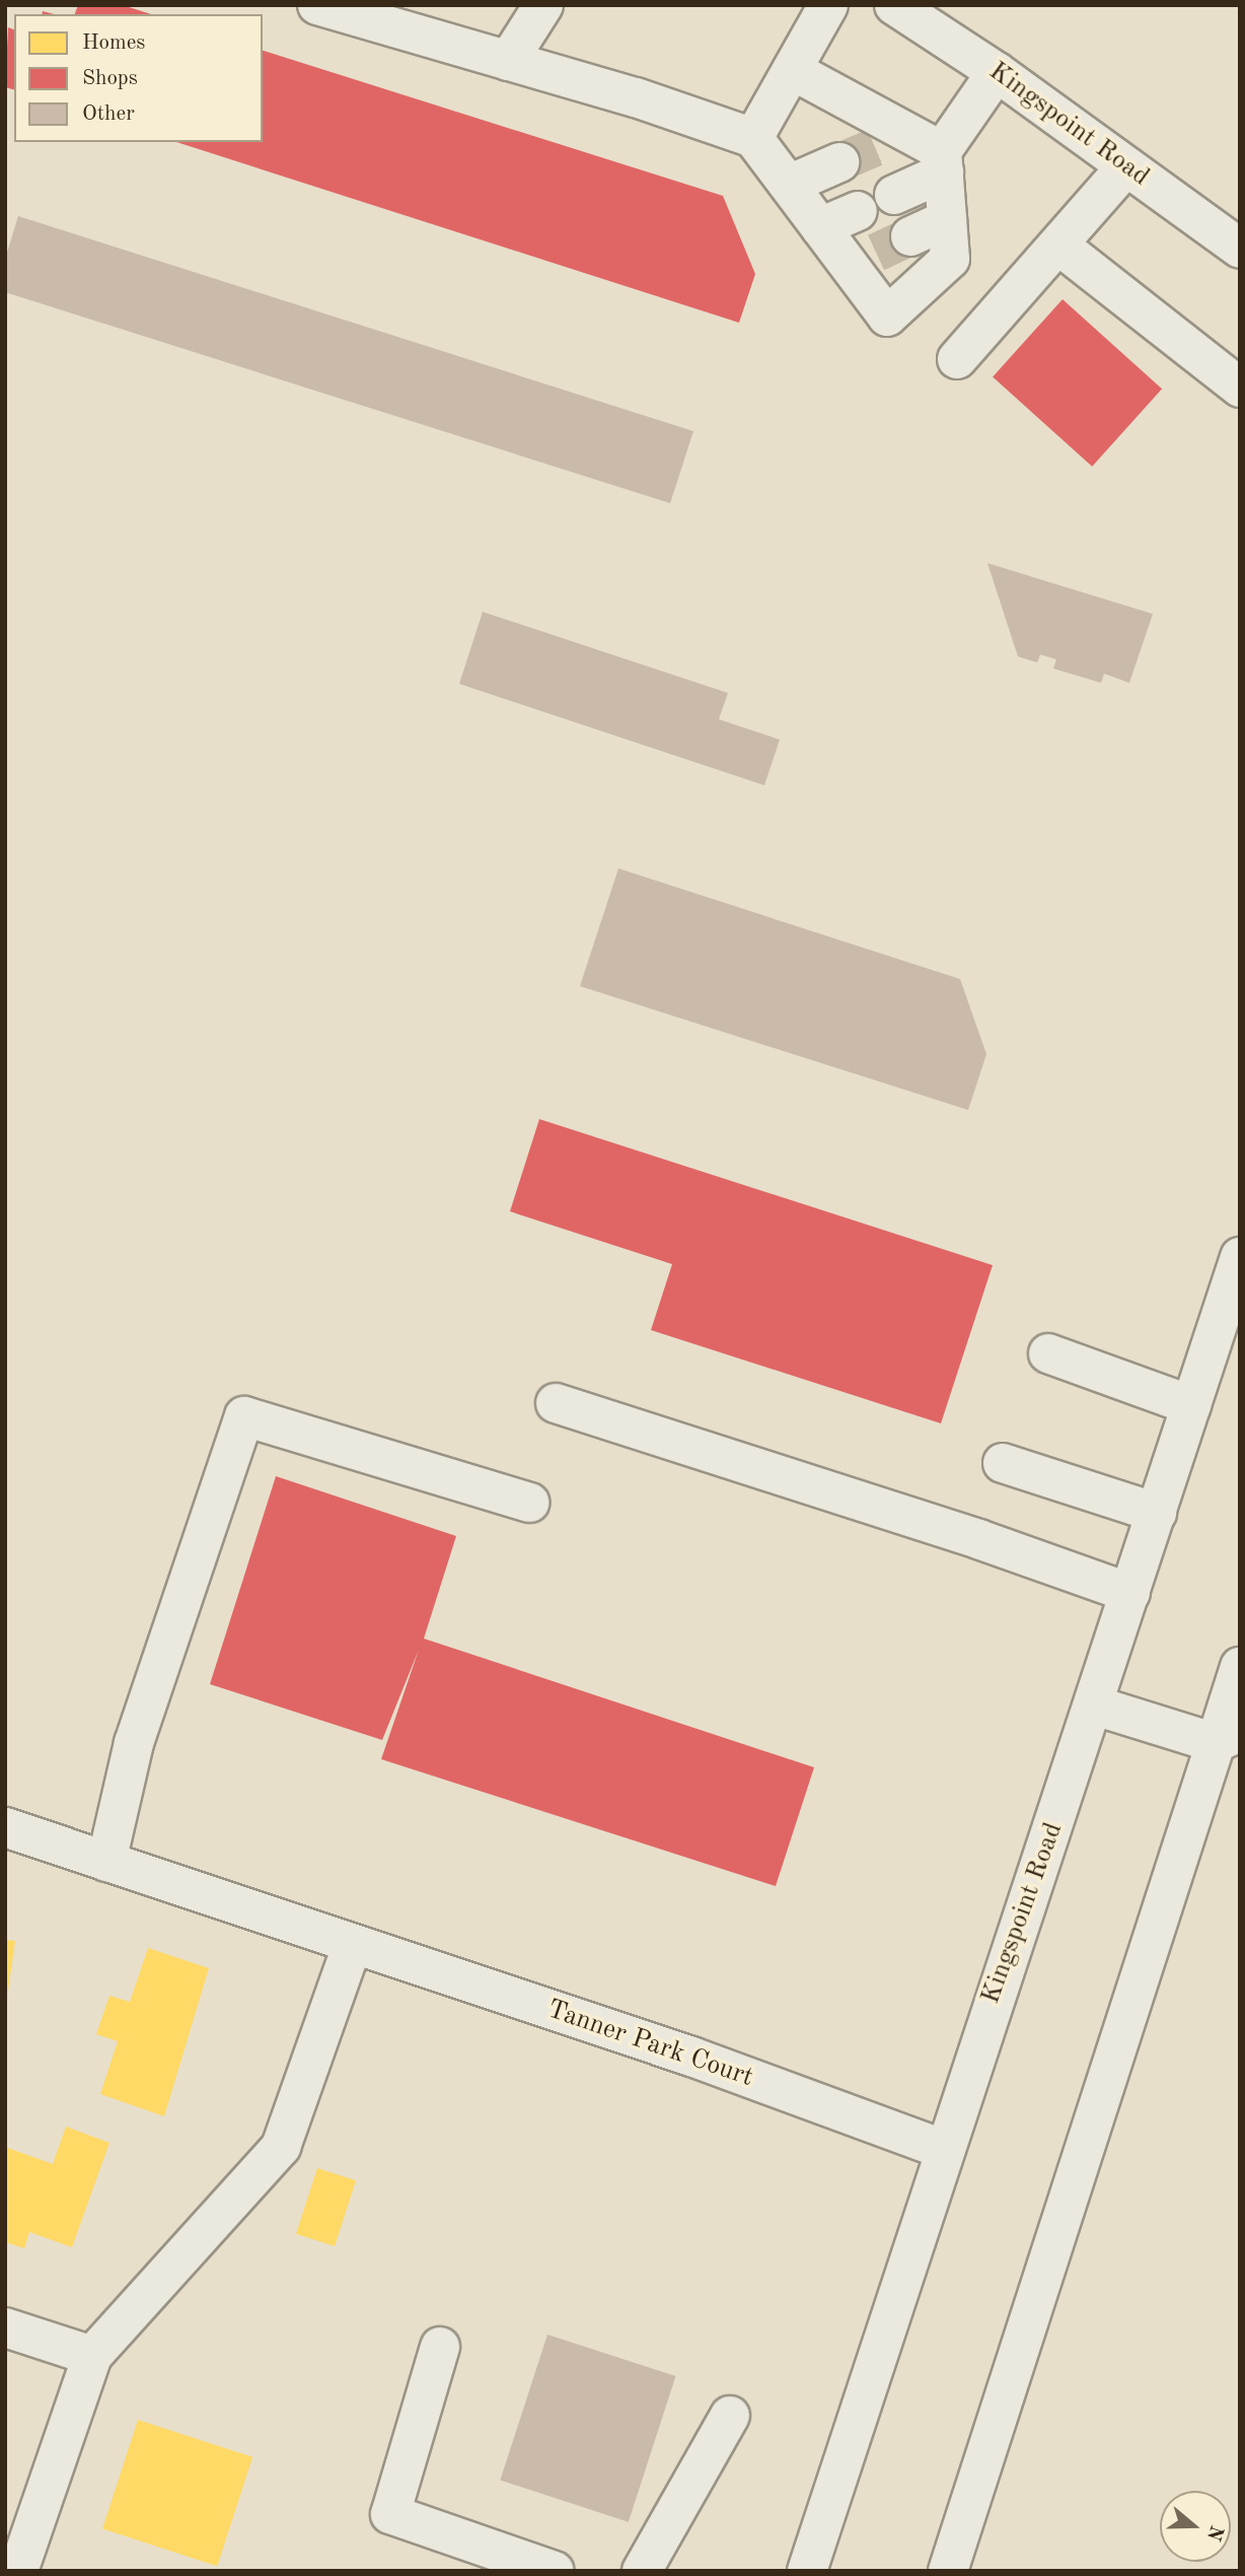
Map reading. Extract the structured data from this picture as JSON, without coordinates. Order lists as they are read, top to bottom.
{
  "streets": {
    "street": ["Kingspoint Road", "Tanner Park Court"]
  },
  "crossings": [
    ["Kingspoint Road", "Tanner Park Court"]
  ],
  "legend": ["Homes", "Shops", "Other"],
  "north": "right"
}
